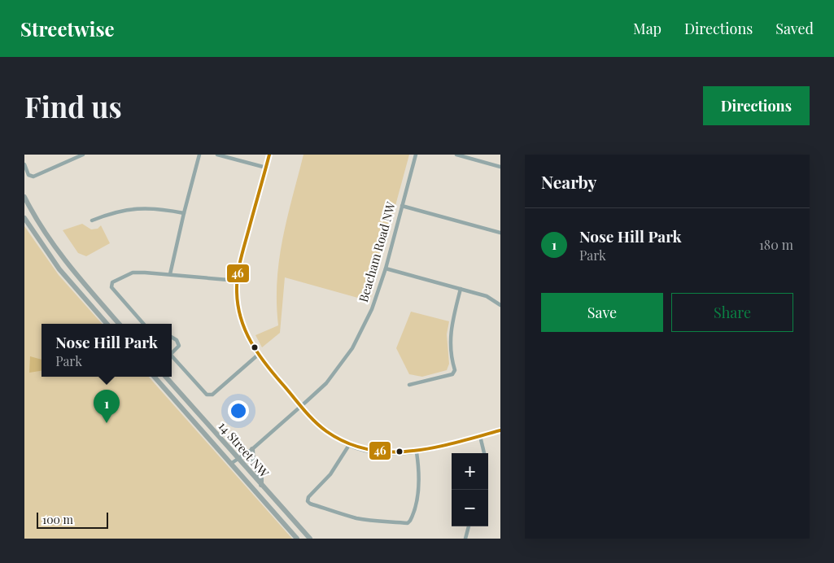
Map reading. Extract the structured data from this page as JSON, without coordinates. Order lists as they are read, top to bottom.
{
  "streets": {
    "main road": ["14 Street NW"],
    "street": ["Beacham Road NW"]
  },
  "crossings": [
    ["Beacham Road NW", "14 Street NW"]
  ],
  "lines": ["transit line 46"],
  "scale_bar": "100 m",
  "page": {
    "header": "Streetwise",
    "nav": ["Map", "Directions", "Saved"],
    "buttons": [
      "Directions",
      ["Save", "Share"]
    ],
    "title": "Find us",
    "heading": "Nearby",
    "list": [
      {
        "mark": "1",
        "name": "Nose Hill Park",
        "note": "Park",
        "value": "180 m"
      }
    ],
    "popup": ["Nose Hill Park", "Park"],
    "pins": "1",
    "map_buttons": ["+", "−"],
    "scale": "100 m"
  }
}
